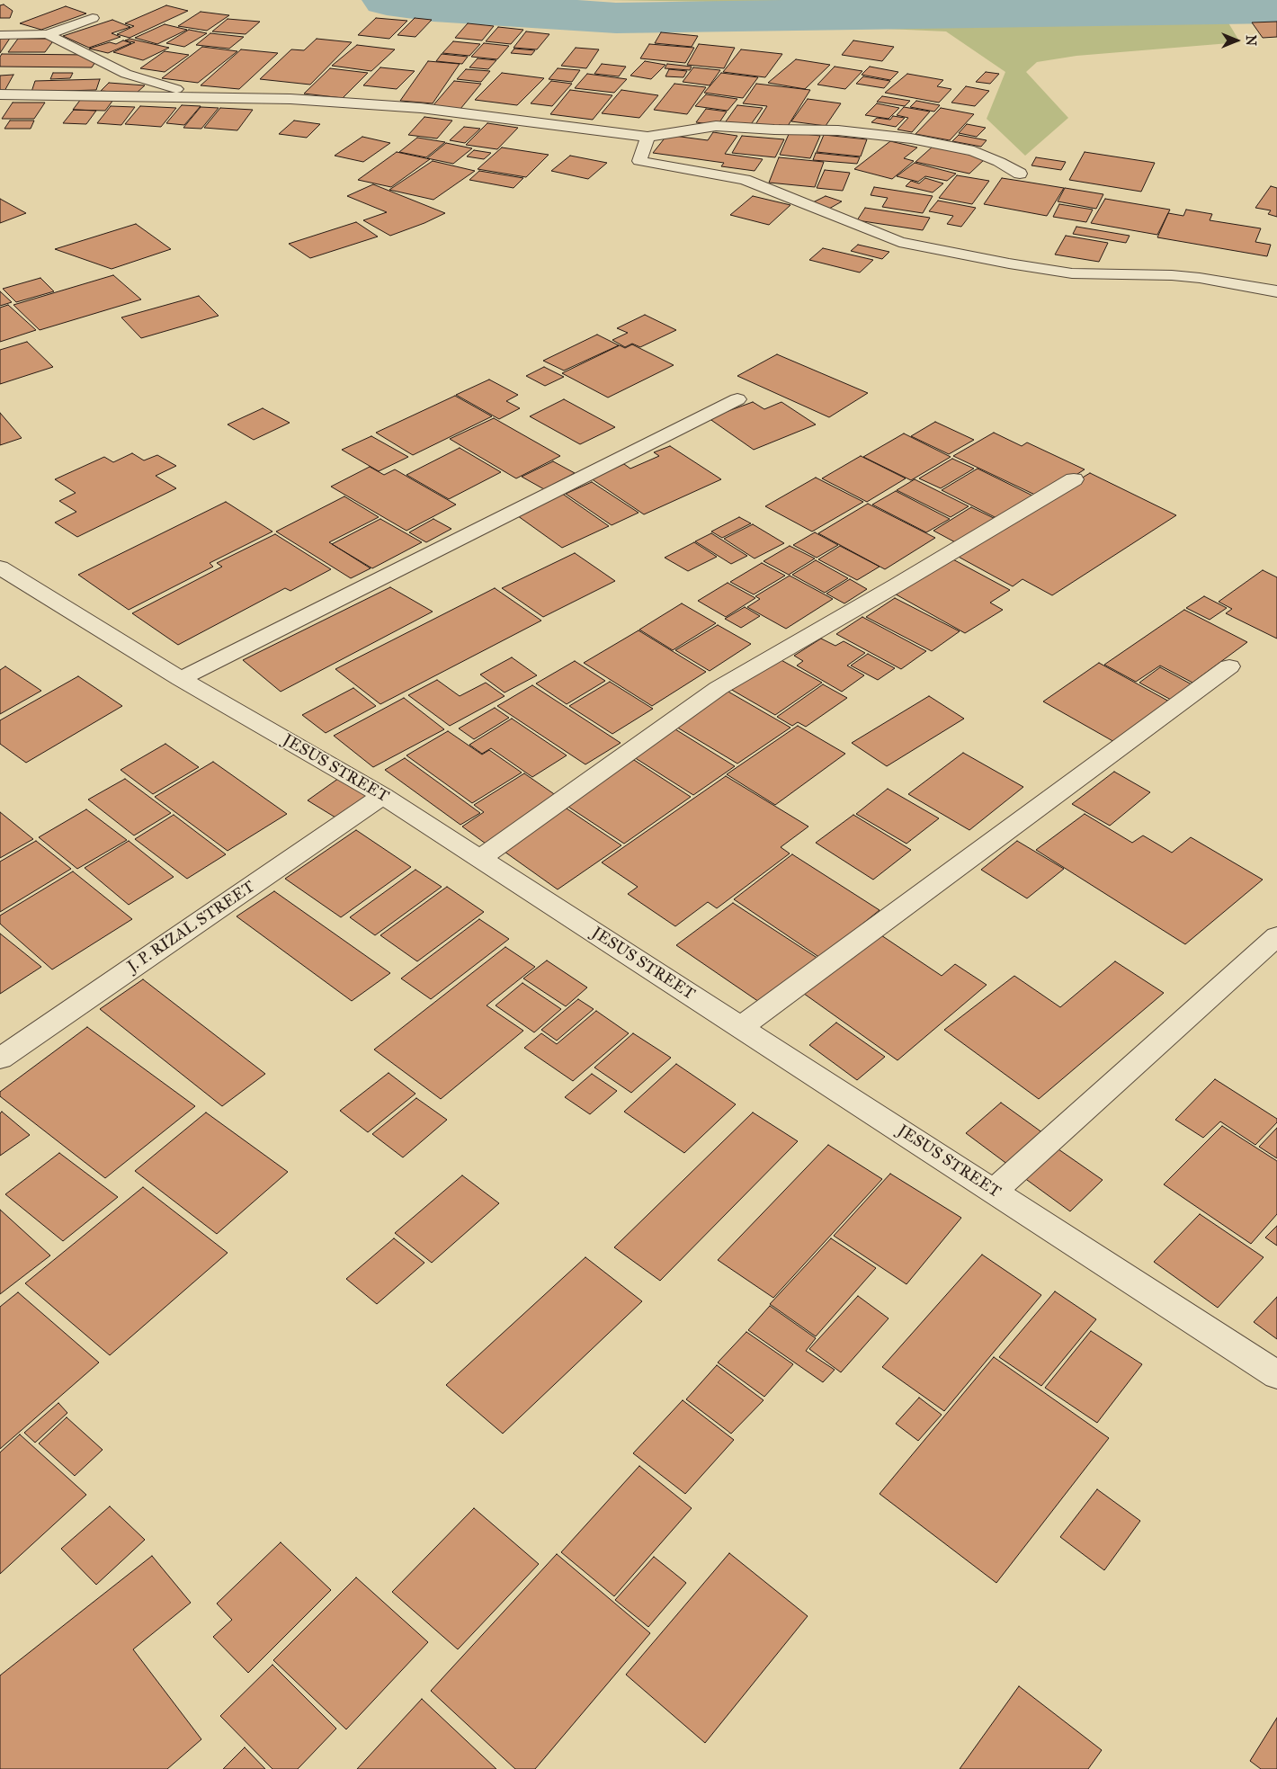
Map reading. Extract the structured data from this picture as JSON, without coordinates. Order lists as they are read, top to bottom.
{
  "streets": {
    "street": ["JESUS STREET", "J. P. RIZAL STREET"]
  },
  "crossings": [
    ["JESUS STREET", "J. P. RIZAL STREET"]
  ],
  "north": "right"
}
